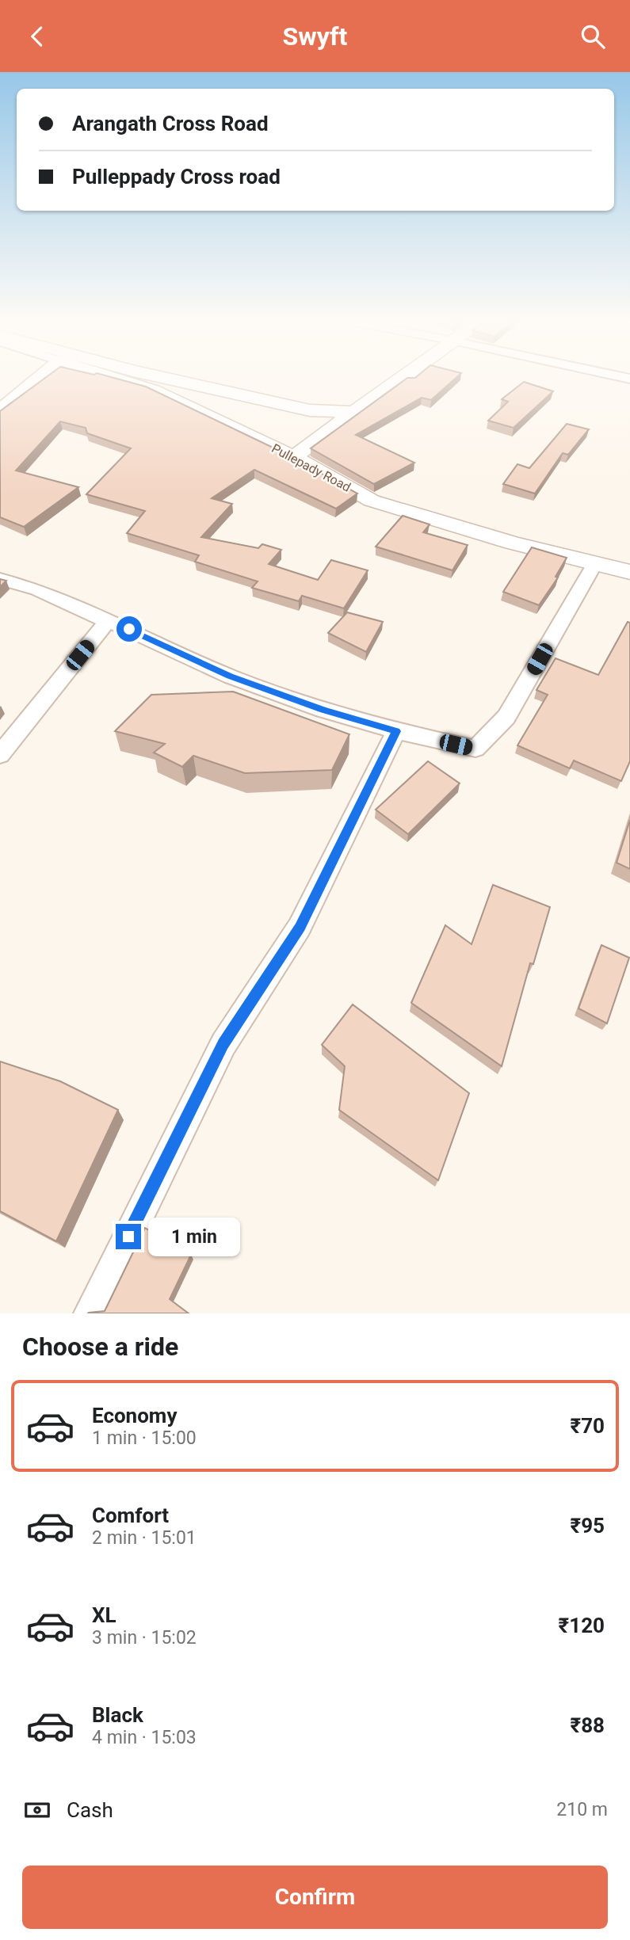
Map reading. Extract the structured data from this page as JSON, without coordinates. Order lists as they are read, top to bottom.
{
  "streets": {
    "street": ["Pullepady Road"]
  },
  "page": {
    "header": "Swyft",
    "banner": ["Arangath Cross Road", "Pulleppady Cross road"],
    "bubble": "1 min",
    "heading": "Choose a ride",
    "list": [
      {
        "name": "Economy",
        "note": "1 min · 15:00",
        "value": "₹70"
      },
      {
        "name": "Comfort",
        "note": "2 min · 15:01",
        "value": "₹95"
      },
      {
        "name": "XL",
        "note": "3 min · 15:02",
        "value": "₹120"
      },
      {
        "name": "Black",
        "note": "4 min · 15:03",
        "value": "₹88"
      }
    ],
    "pay": ["Cash", "210 m"],
    "buttons": "Confirm"
  }
}
